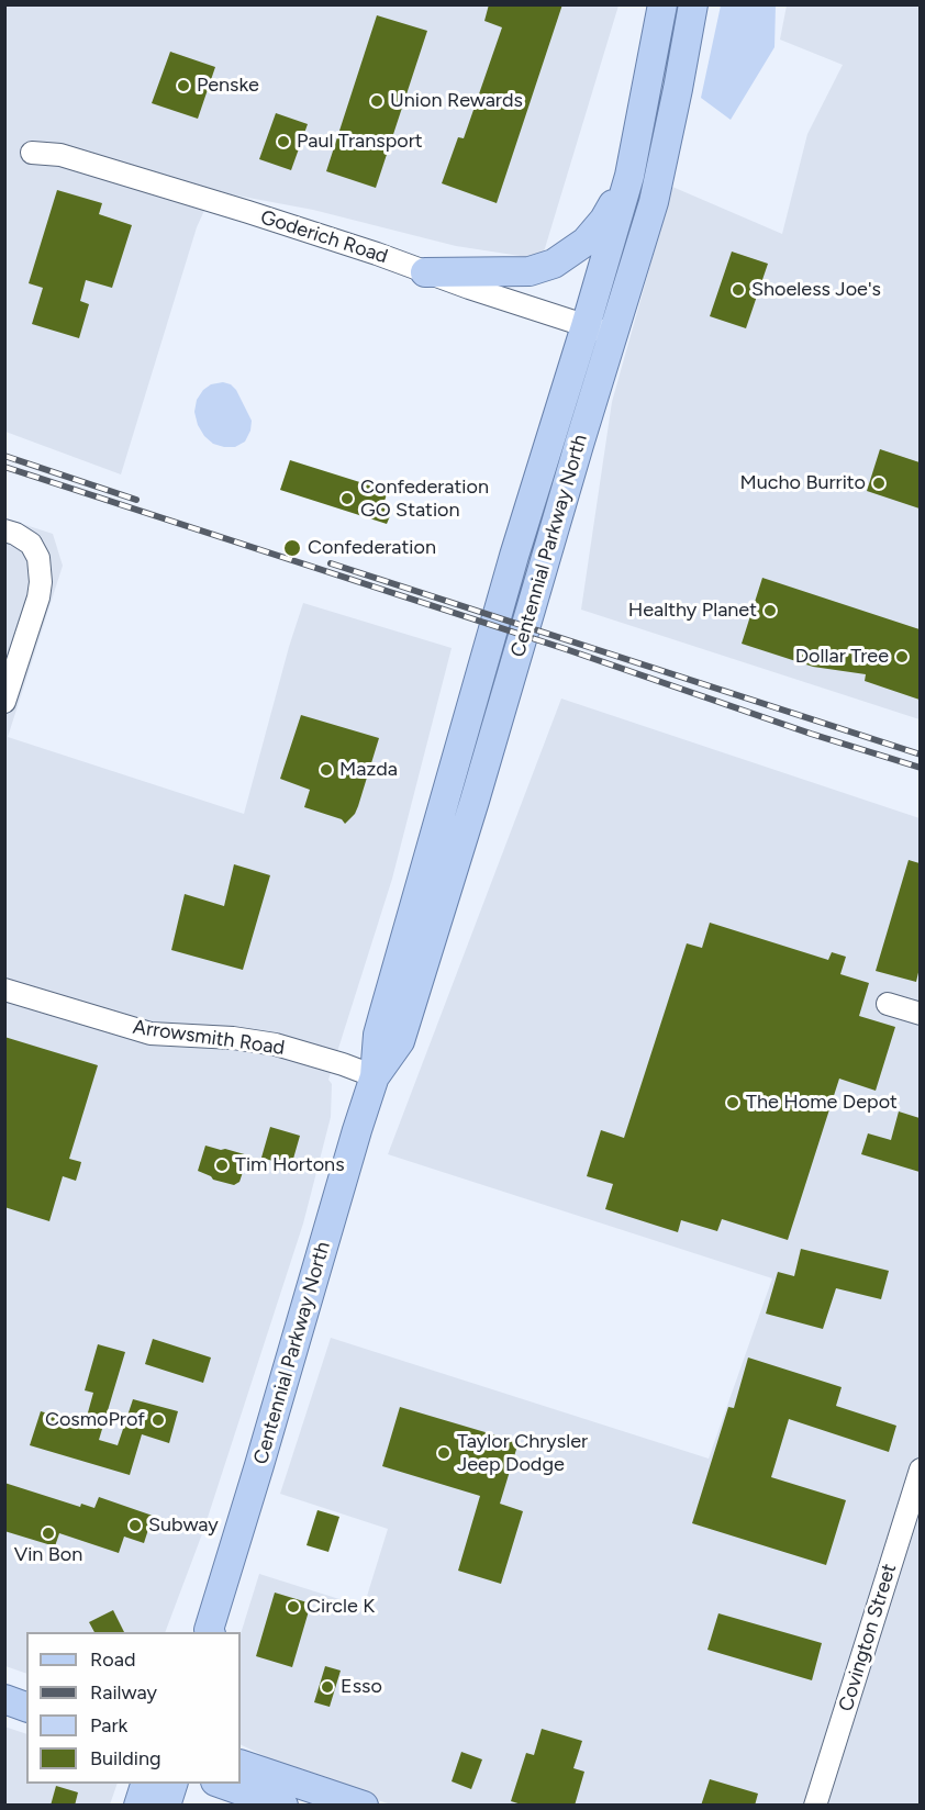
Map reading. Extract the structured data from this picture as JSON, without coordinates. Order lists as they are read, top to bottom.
{
  "streets": {
    "main road": ["Centennial Parkway North"],
    "street": ["Goderich Road", "Arrowsmith Road", "Covington Street"]
  },
  "crossings": [
    ["Goderich Road", "Centennial Parkway North"],
    ["Centennial Parkway North", "Arrowsmith Road"]
  ],
  "places": [
    "Penske",
    "Union Rewards",
    "Paul Transport",
    "Shoeless Joe's",
    "Mucho Burrito",
    "Confederation GO Station",
    "Confederation",
    "Healthy Planet",
    "Dollar Tree",
    "Mazda",
    "The Home Depot",
    "Tim Hortons",
    "CosmoProf",
    "Taylor Chrysler Jeep Dodge",
    "Subway",
    "Vin Bon",
    "Circle K",
    "Esso"
  ],
  "legend": [
    "Road",
    "Railway",
    "Park",
    "Building"
  ]
}
